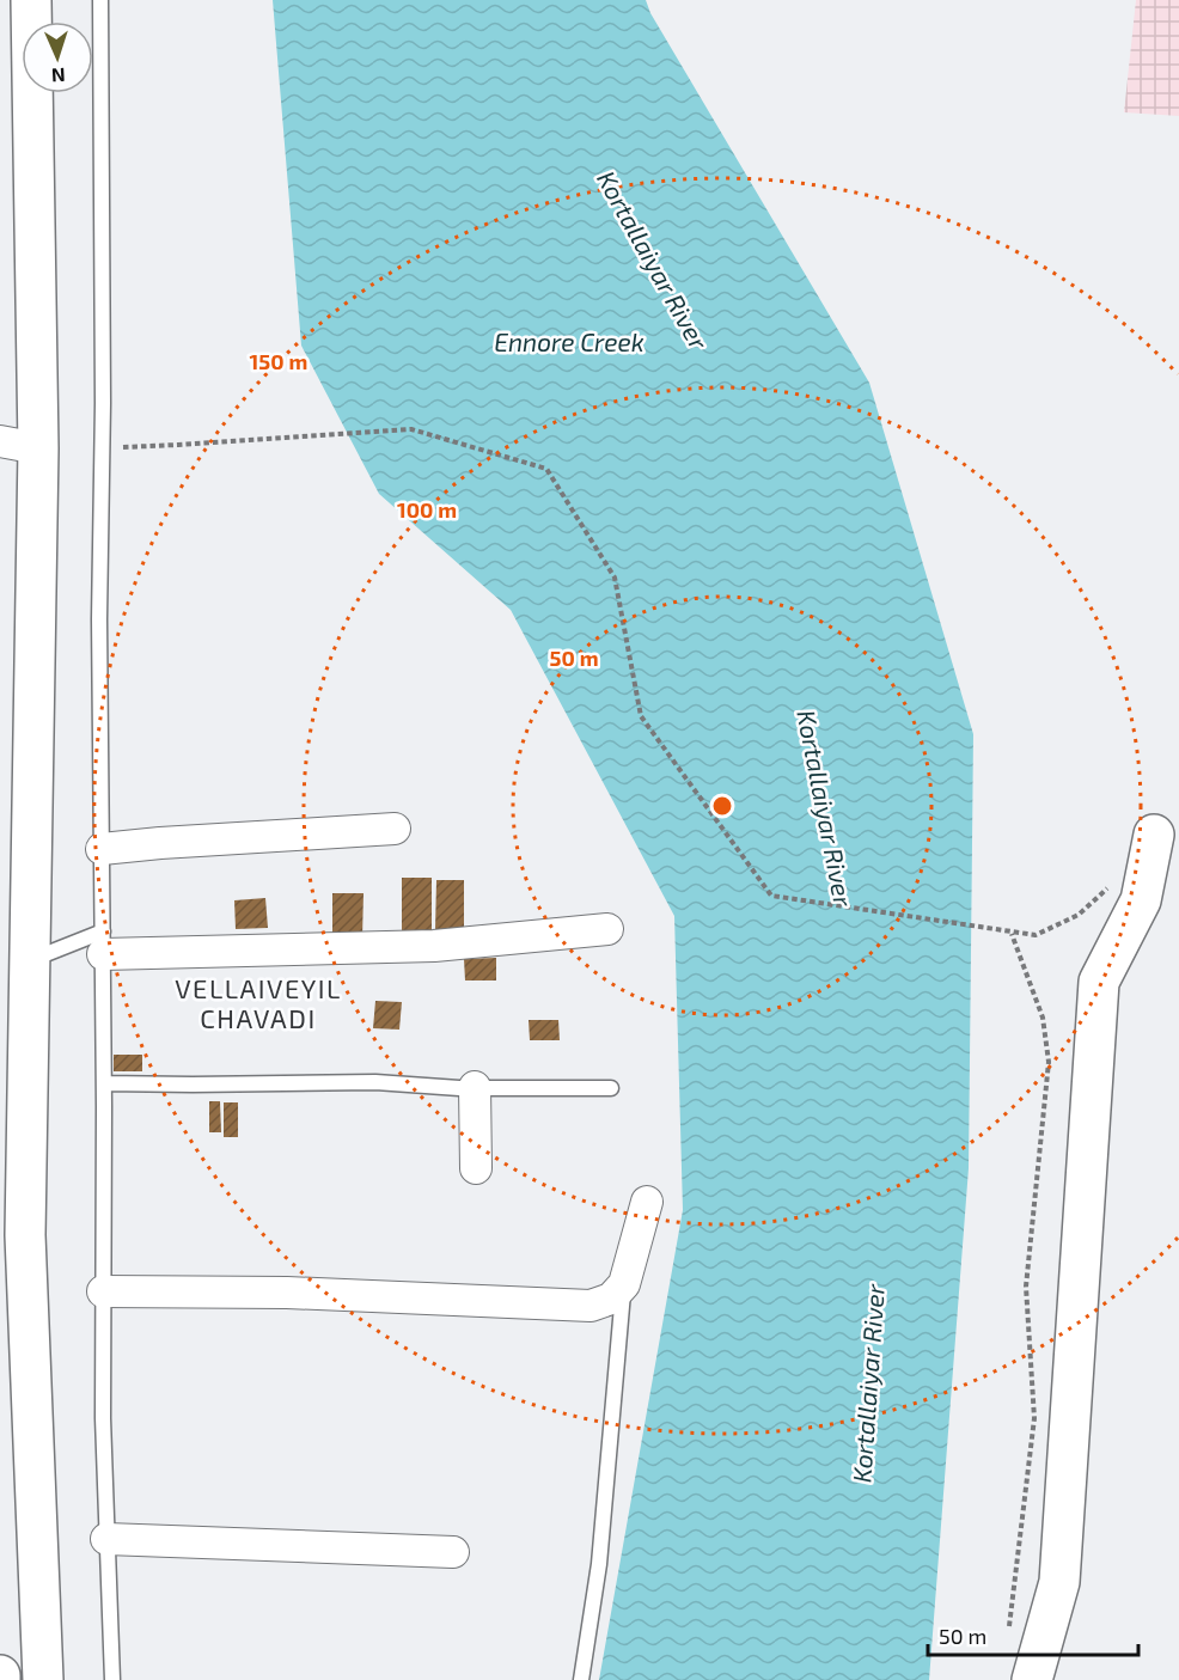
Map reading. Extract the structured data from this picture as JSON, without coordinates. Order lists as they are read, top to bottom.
{
  "districts": ["VELLAIVEYIL CHAVADI"],
  "water": ["Kortallaiyar River", "Ennore Creek"],
  "scale_bar": "50 m",
  "north": "bottom",
  "rings": ["150 m", "100 m", "50 m"]
}
